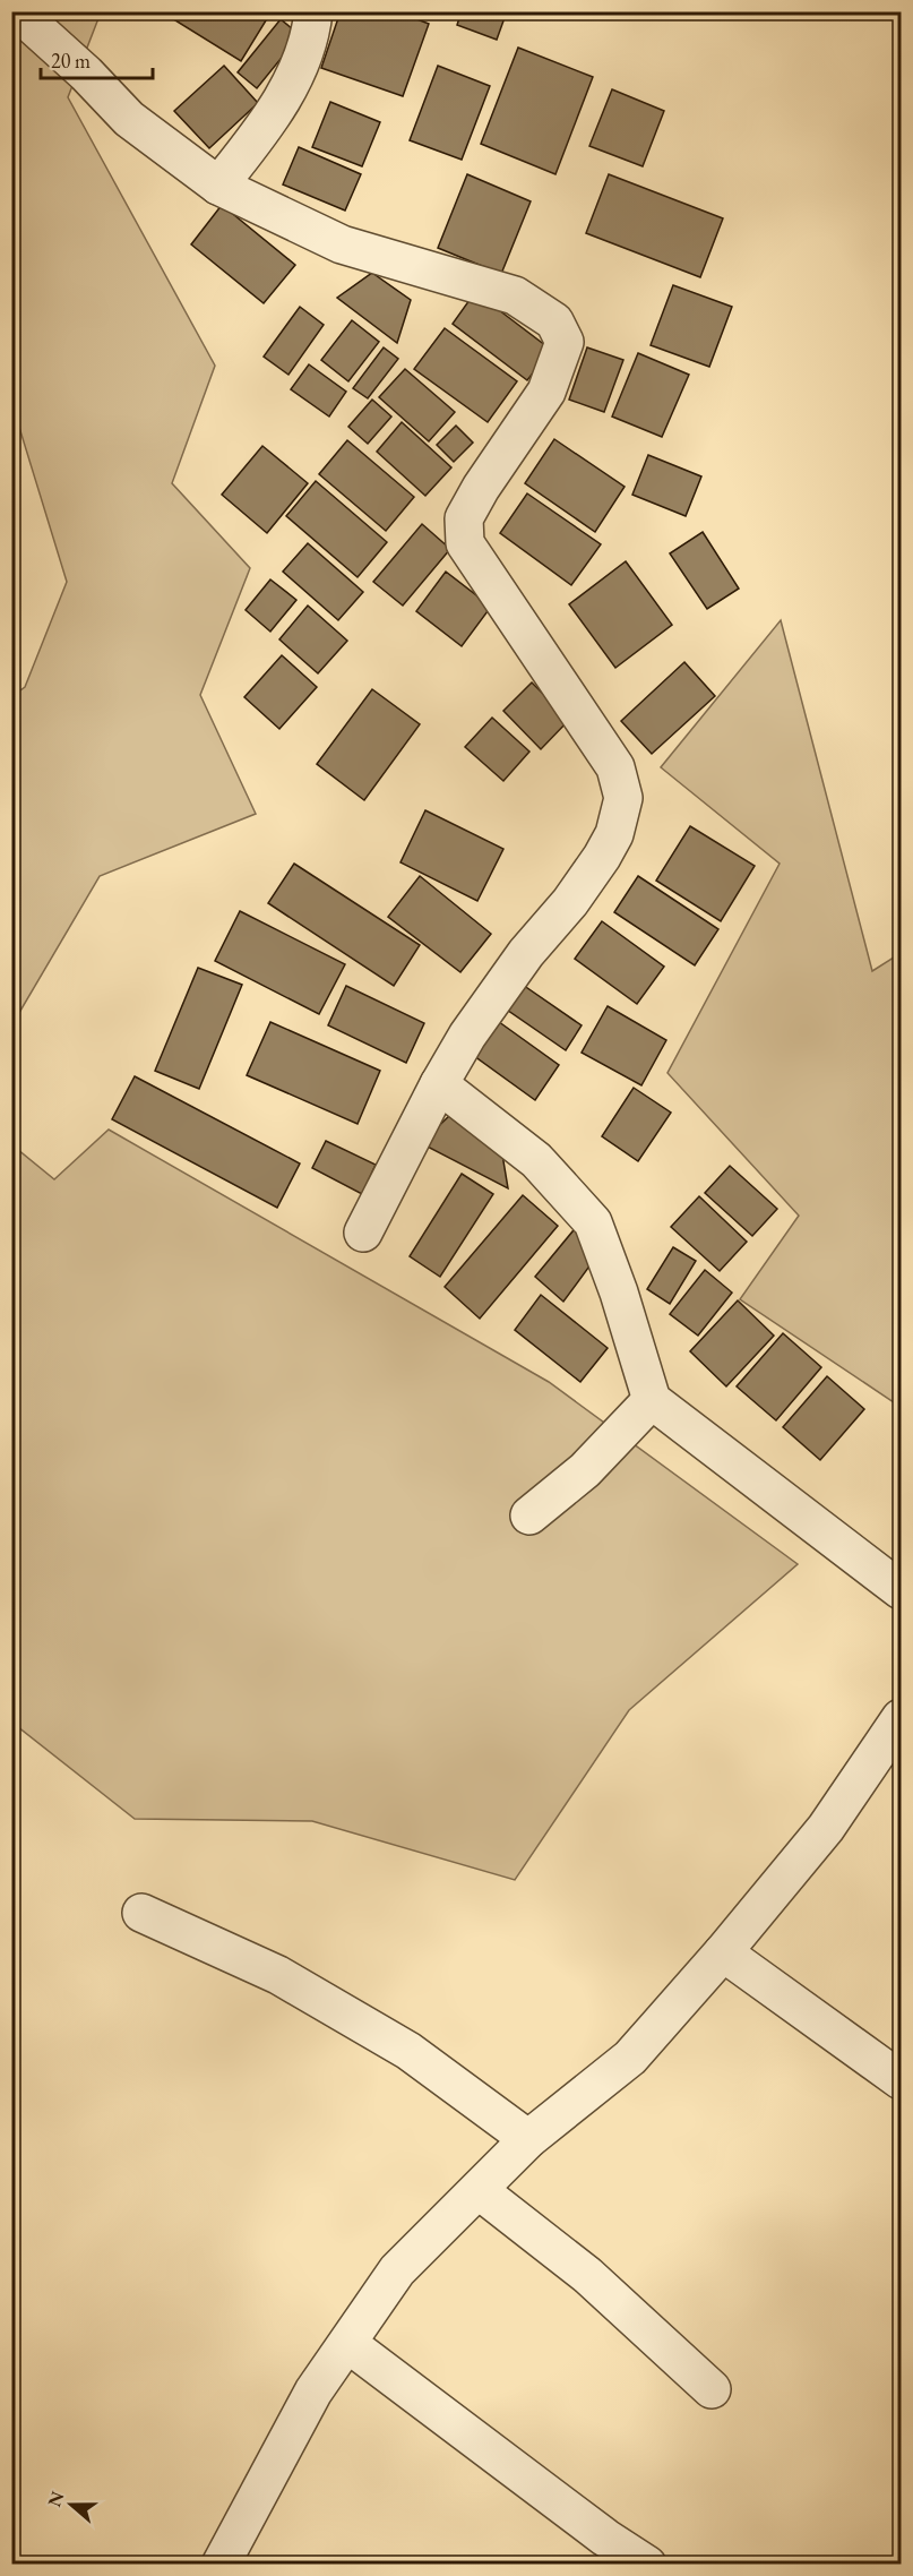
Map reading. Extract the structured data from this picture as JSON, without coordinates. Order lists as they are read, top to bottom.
{
  "scale_bar": "20 m",
  "north": "left"
}
